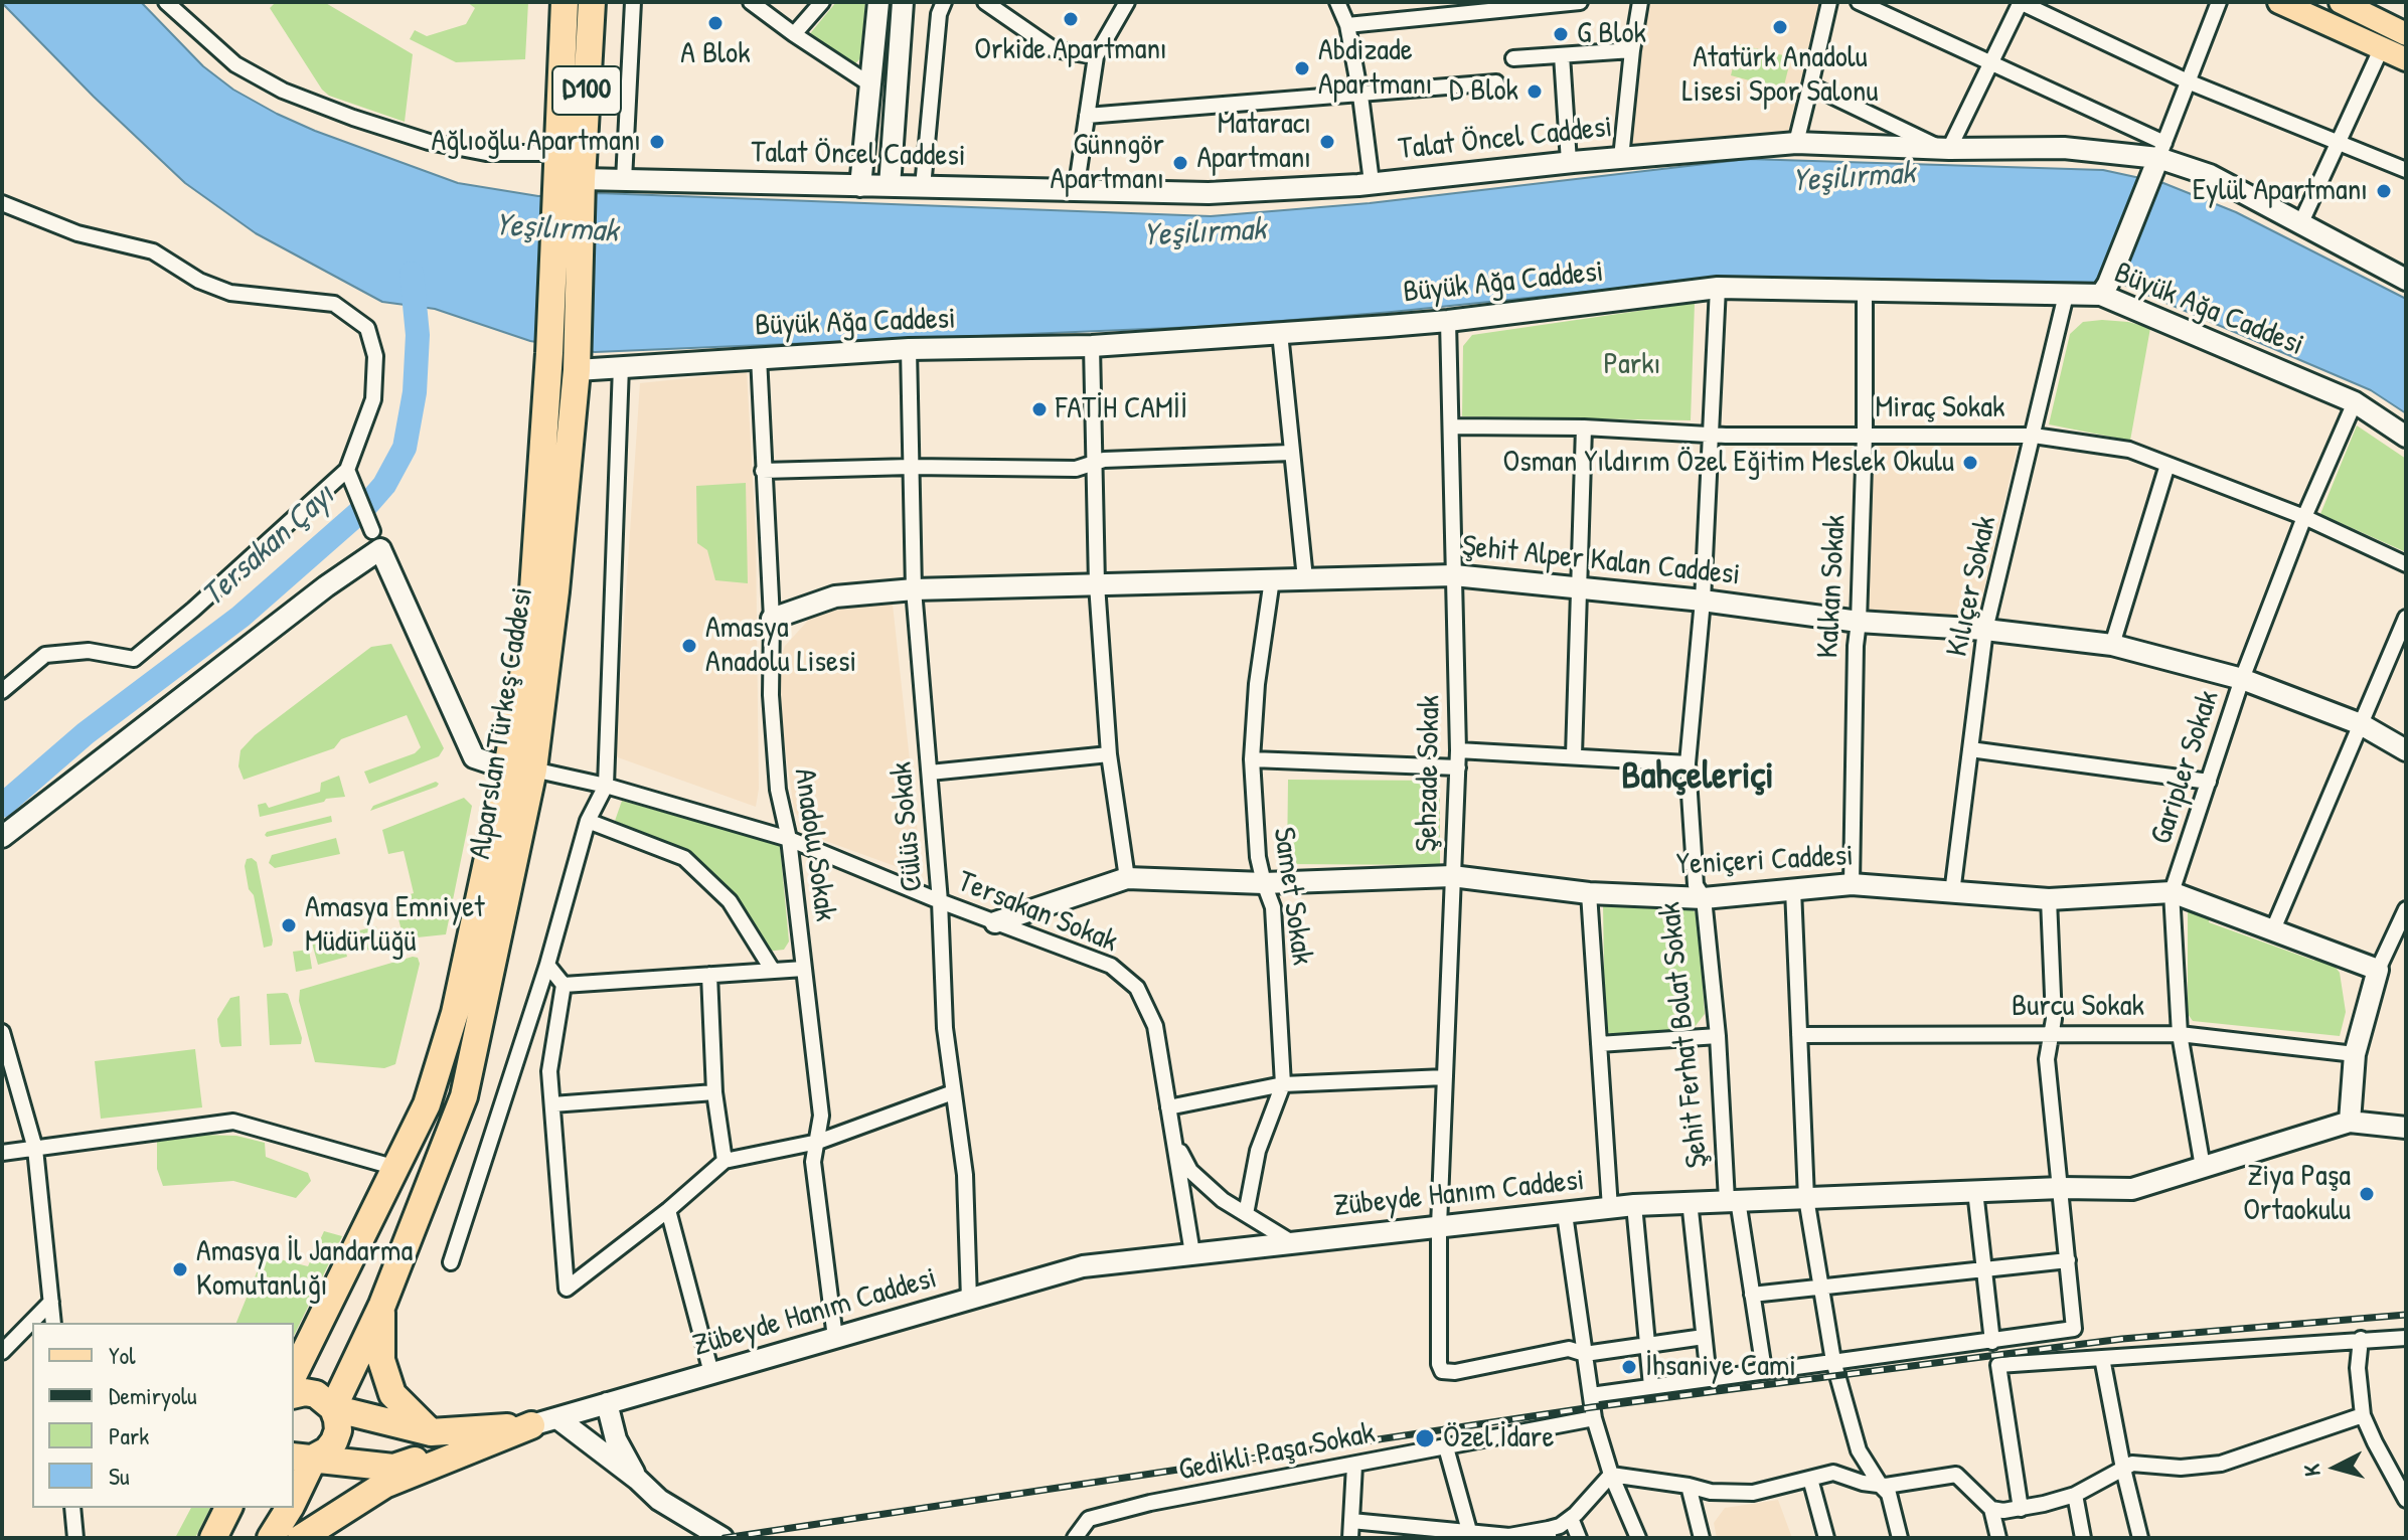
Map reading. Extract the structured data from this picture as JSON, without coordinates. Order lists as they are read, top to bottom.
{
  "streets": {
    "highway": ["D100", "Alparslan Türkeş Caddesi"],
    "street": [
      "Talat Öncel Caddesi",
      "Büyük Ağa Caddesi",
      "Miraç Sokak",
      "Şehit Alper Kalan Caddesi",
      "Kalkan Sokak",
      "Kılıçer Sokak",
      "Garipler Sokak",
      "Şehzade Sokak",
      "Cülüs Sokak",
      "Anadolu Sokak",
      "Yeniçeri Caddesi",
      "Samet Sokak",
      "Tersakan Sokak",
      "Burcu Sokak",
      "Şehit Ferhat Bolat Sokak",
      "Zübeyde Hanım Caddesi",
      "Gedikli Paşa Sokak"
    ]
  },
  "crossings": [
    ["D100", "Talat Öncel Caddesi"],
    ["D100", "Büyük Ağa Caddesi"],
    ["D100", "Alparslan Türkeş Caddesi"],
    ["Talat Öncel Caddesi", "Alparslan Türkeş Caddesi"],
    ["Büyük Ağa Caddesi", "Kalkan Sokak"],
    ["Büyük Ağa Caddesi", "Kılıçer Sokak"],
    ["Büyük Ağa Caddesi", "Alparslan Türkeş Caddesi"],
    ["Büyük Ağa Caddesi", "Garipler Sokak"],
    ["Büyük Ağa Caddesi", "Şehzade Sokak"],
    ["Büyük Ağa Caddesi", "Cülüs Sokak"],
    ["Büyük Ağa Caddesi", "Anadolu Sokak"],
    ["Büyük Ağa Caddesi", "Şehit Ferhat Bolat Sokak"],
    ["Miraç Sokak", "Kalkan Sokak"],
    ["Miraç Sokak", "Kılıçer Sokak"],
    ["Miraç Sokak", "Garipler Sokak"],
    ["Miraç Sokak", "Şehzade Sokak"],
    ["Miraç Sokak", "Şehit Ferhat Bolat Sokak"],
    ["Şehit Alper Kalan Caddesi", "Kalkan Sokak"],
    ["Şehit Alper Kalan Caddesi", "Kılıçer Sokak"],
    ["Şehit Alper Kalan Caddesi", "Garipler Sokak"],
    ["Şehit Alper Kalan Caddesi", "Şehzade Sokak"],
    ["Şehit Alper Kalan Caddesi", "Cülüs Sokak"],
    ["Şehit Alper Kalan Caddesi", "Anadolu Sokak"],
    ["Şehit Alper Kalan Caddesi", "Samet Sokak"],
    ["Şehit Alper Kalan Caddesi", "Şehit Ferhat Bolat Sokak"],
    ["Kalkan Sokak", "Yeniçeri Caddesi"],
    ["Kılıçer Sokak", "Yeniçeri Caddesi"],
    ["Alparslan Türkeş Caddesi", "Tersakan Sokak"],
    ["Garipler Sokak", "Yeniçeri Caddesi"],
    ["Garipler Sokak", "Burcu Sokak"],
    ["Garipler Sokak", "Zübeyde Hanım Caddesi"],
    ["Şehzade Sokak", "Yeniçeri Caddesi"],
    ["Şehzade Sokak", "Zübeyde Hanım Caddesi"],
    ["Cülüs Sokak", "Tersakan Sokak"],
    ["Cülüs Sokak", "Zübeyde Hanım Caddesi"],
    ["Anadolu Sokak", "Tersakan Sokak"],
    ["Anadolu Sokak", "Zübeyde Hanım Caddesi"],
    ["Yeniçeri Caddesi", "Samet Sokak"],
    ["Yeniçeri Caddesi", "Tersakan Sokak"],
    ["Yeniçeri Caddesi", "Şehit Ferhat Bolat Sokak"],
    ["Samet Sokak", "Tersakan Sokak"],
    ["Tersakan Sokak", "Zübeyde Hanım Caddesi"],
    ["Şehit Ferhat Bolat Sokak", "Zübeyde Hanım Caddesi"]
  ],
  "districts": ["Bahçeleriçi"],
  "water": ["Yeşilırmak", "Tersakan Çayı"],
  "parks": ["Parkı"],
  "places": [
    "Orkide Apartmanı",
    "A Blok",
    "Atatürk Anadolu Lisesi Spor Salonu",
    "G Blok",
    "Abdizade Apartmanı",
    "D Blok",
    "Ağlıoğlu Apartmanı",
    "Mataracı Apartmanı",
    "Günngör Apartmanı",
    "Eylül Apartmanı",
    "FATİH CAMİİ",
    "Osman Yıldırım Özel Eğitim Meslek Okulu",
    "Amasya Anadolu Lisesi",
    "Amasya Emniyet Müdürlüğü",
    "Ziya Paşa Ortaokulu",
    "Amasya İl Jandarma Komutanlığı",
    "İhsaniye Cami",
    "Özel İdare"
  ],
  "legend": [
    "Yol",
    "Demiryolu",
    "Park",
    "Su"
  ],
  "north": "left"
}
